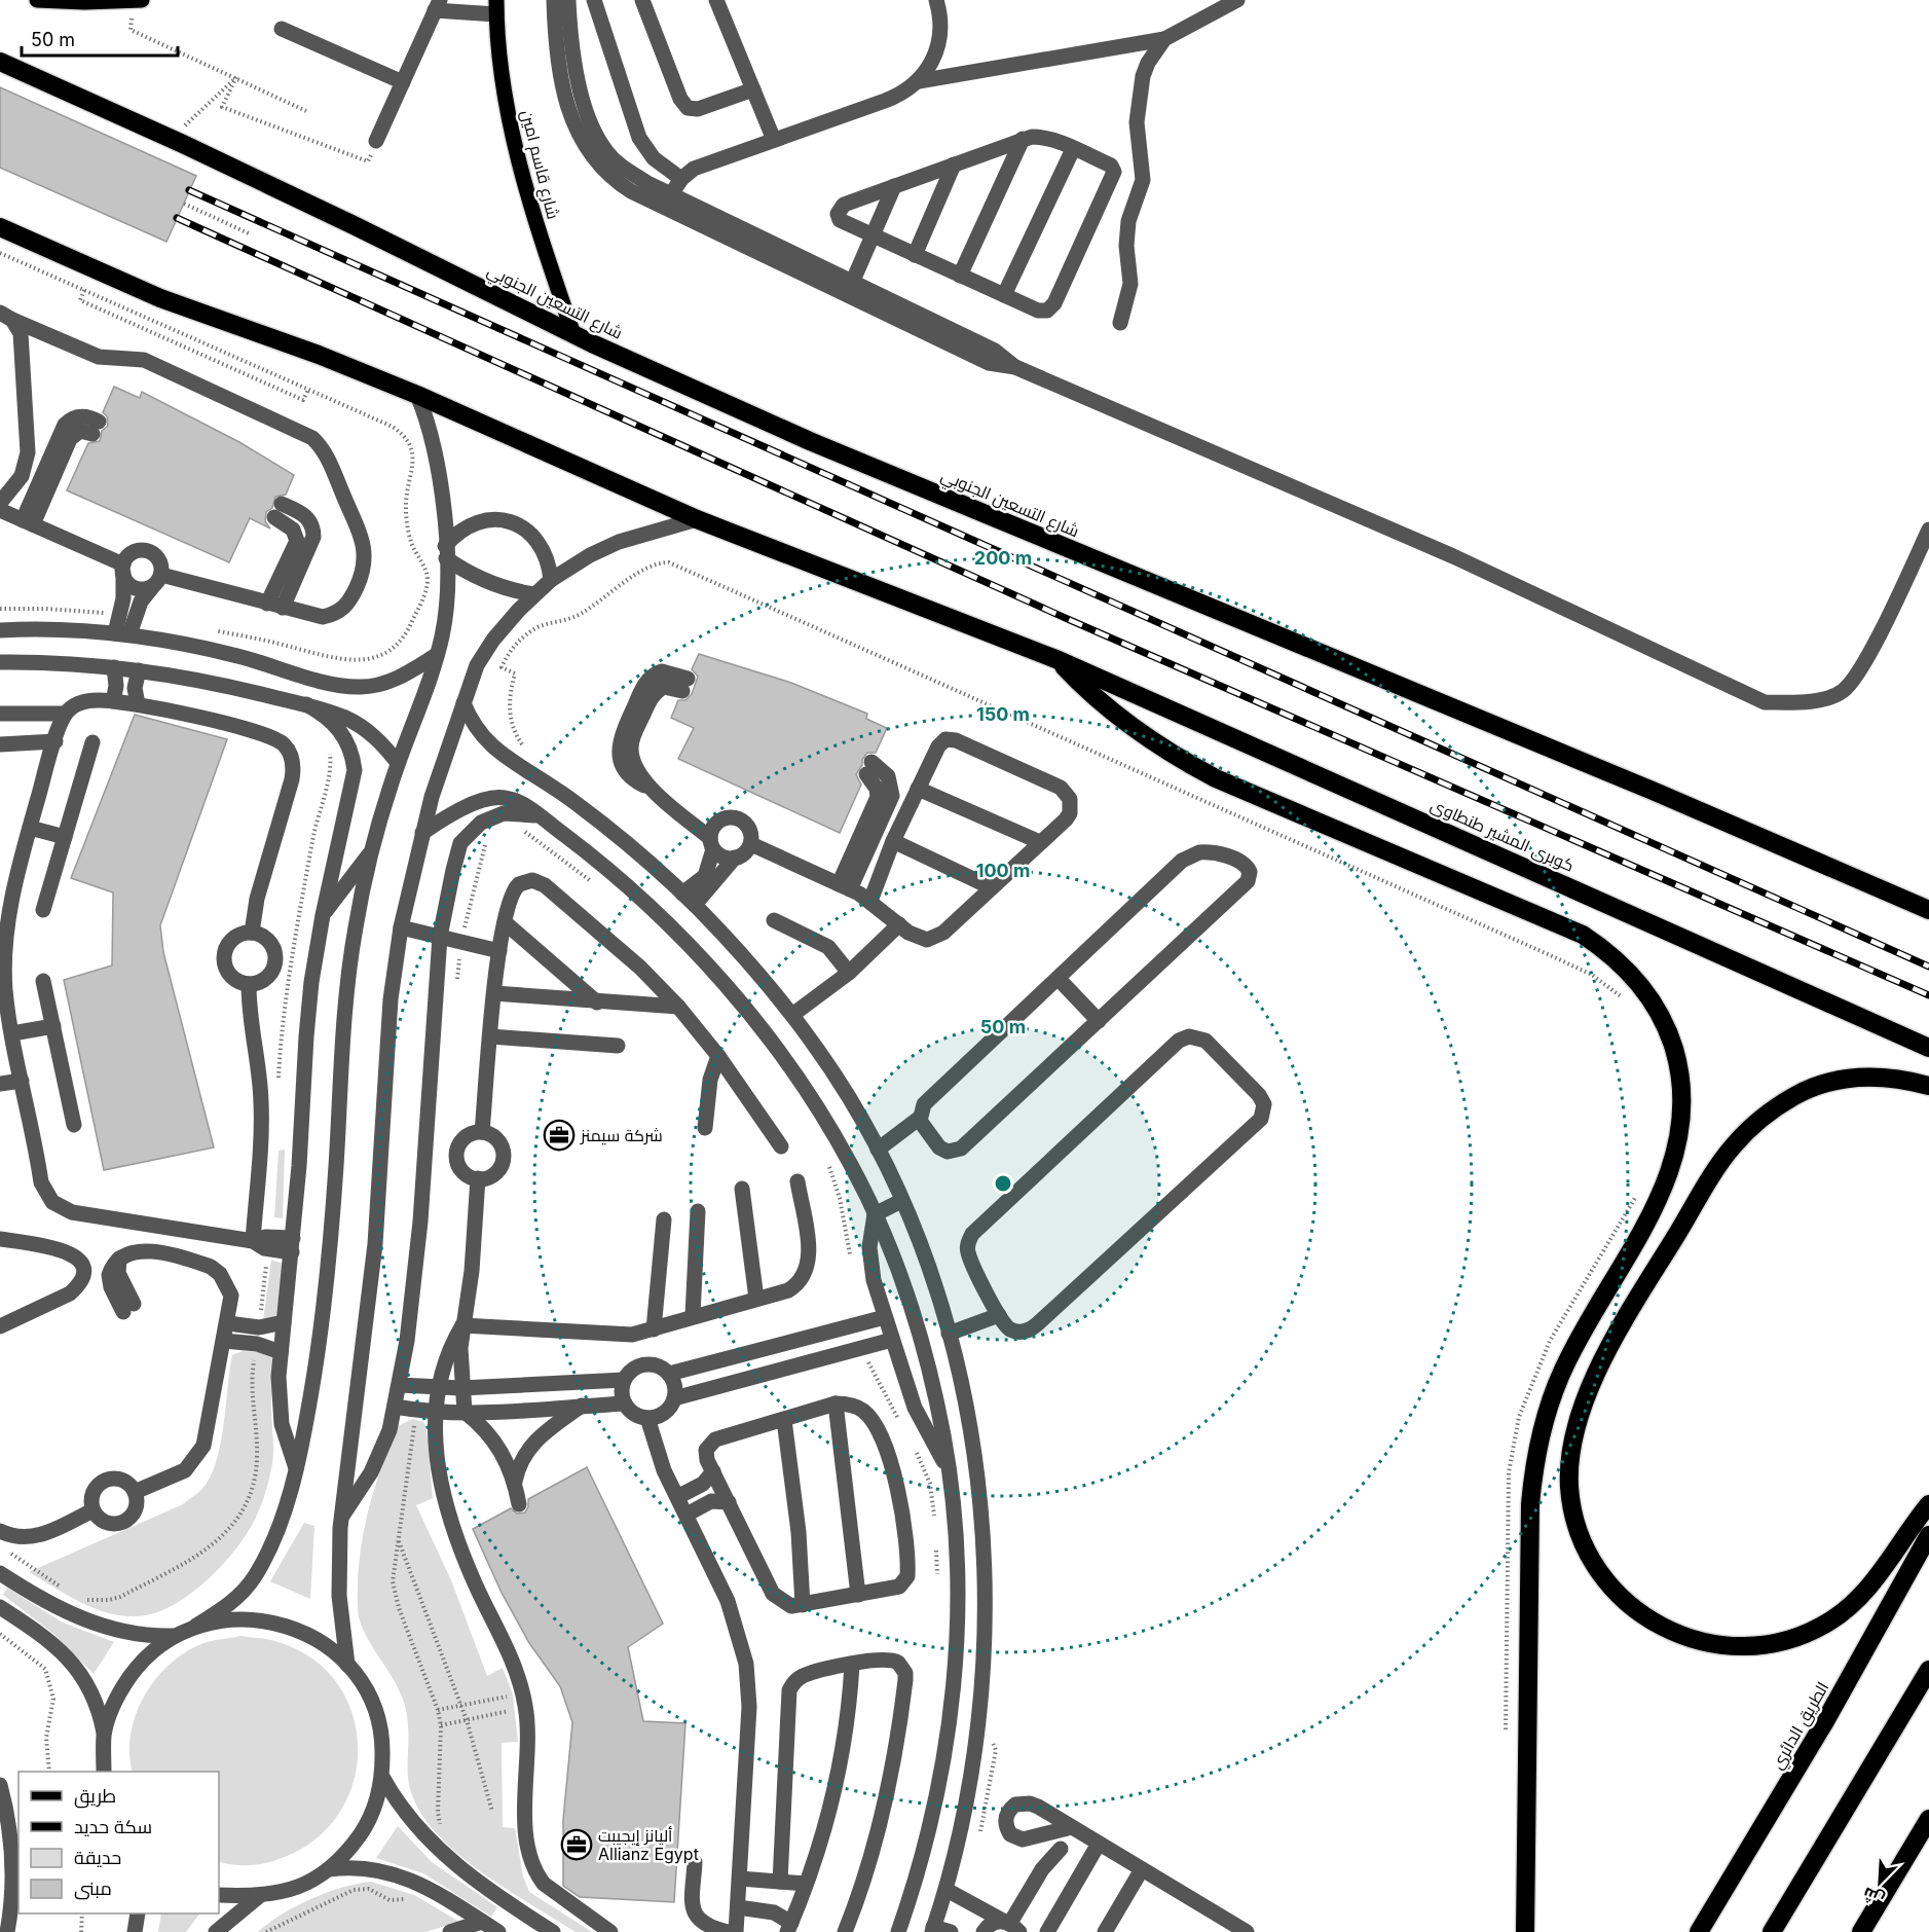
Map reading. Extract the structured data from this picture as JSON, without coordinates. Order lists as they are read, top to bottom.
{
  "streets": {
    "highway": ["شارع التسعين الجنوبي", "كوبرى المشير طنطاوى", "الطريق الدائري"],
    "main road": ["شارع قاسم امين"]
  },
  "crossings": [
    ["شارع قاسم امين", "شارع التسعين الجنوبي"]
  ],
  "places": {
    "office": ["شركة سيمنز", "أليانز إيجيبت Allianz Egypt"]
  },
  "legend": [
    "طريق",
    "سكة حديد",
    "حديقة",
    "مبنى"
  ],
  "scale_bar": "50 m",
  "north": "bottom left",
  "rings": [
    "200 m",
    "150 m",
    "100 m",
    "50 m"
  ]
}
